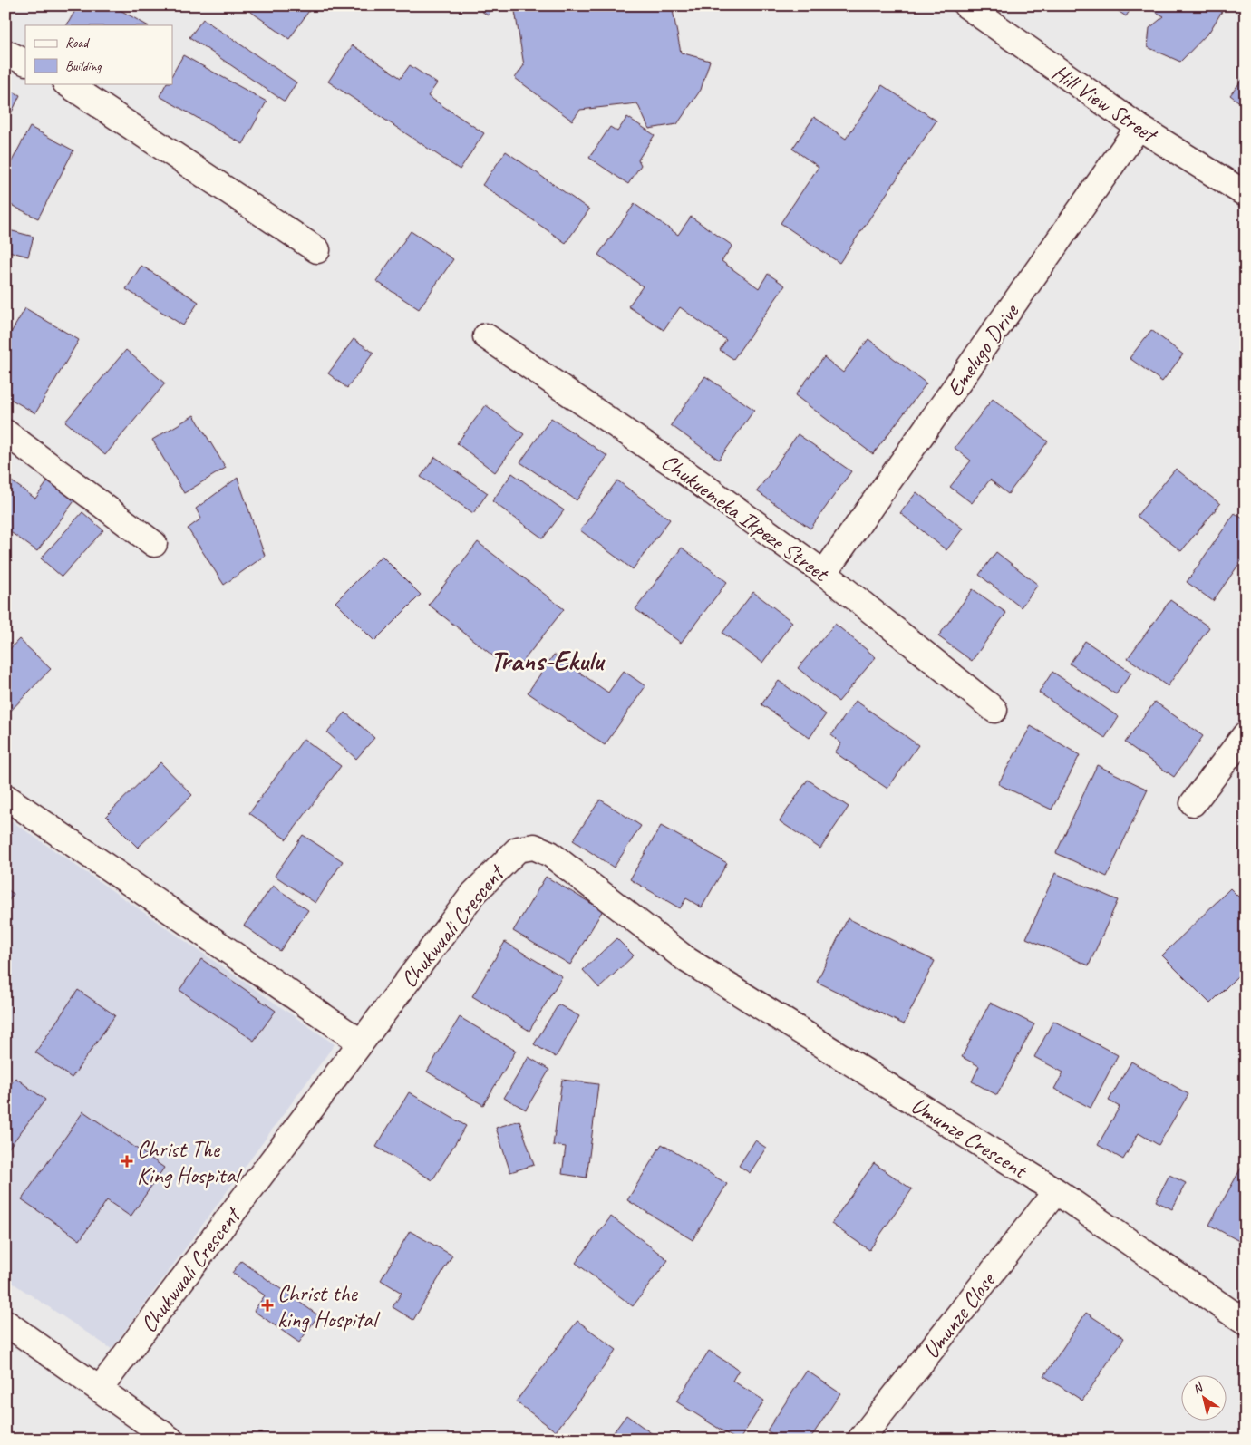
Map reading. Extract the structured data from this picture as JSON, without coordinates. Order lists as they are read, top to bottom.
{
  "streets": {
    "street": [
      "Hill View Street",
      "Emelugo Drive",
      "Chukuemeka Ikpeze Street",
      "Chukwuali Crescent",
      "Umunze Crescent",
      "Umunze Close"
    ]
  },
  "crossings": [
    ["Hill View Street", "Emelugo Drive"],
    ["Emelugo Drive", "Chukuemeka Ikpeze Street"],
    ["Chukwuali Crescent", "Umunze Crescent"],
    ["Umunze Crescent", "Umunze Close"]
  ],
  "districts": ["Trans-Ekulu"],
  "places": {
    "health": ["Christ The King Hospital", "Christ the king Hospital"]
  },
  "legend": ["Road", "Building"],
  "north": "top left"
}
